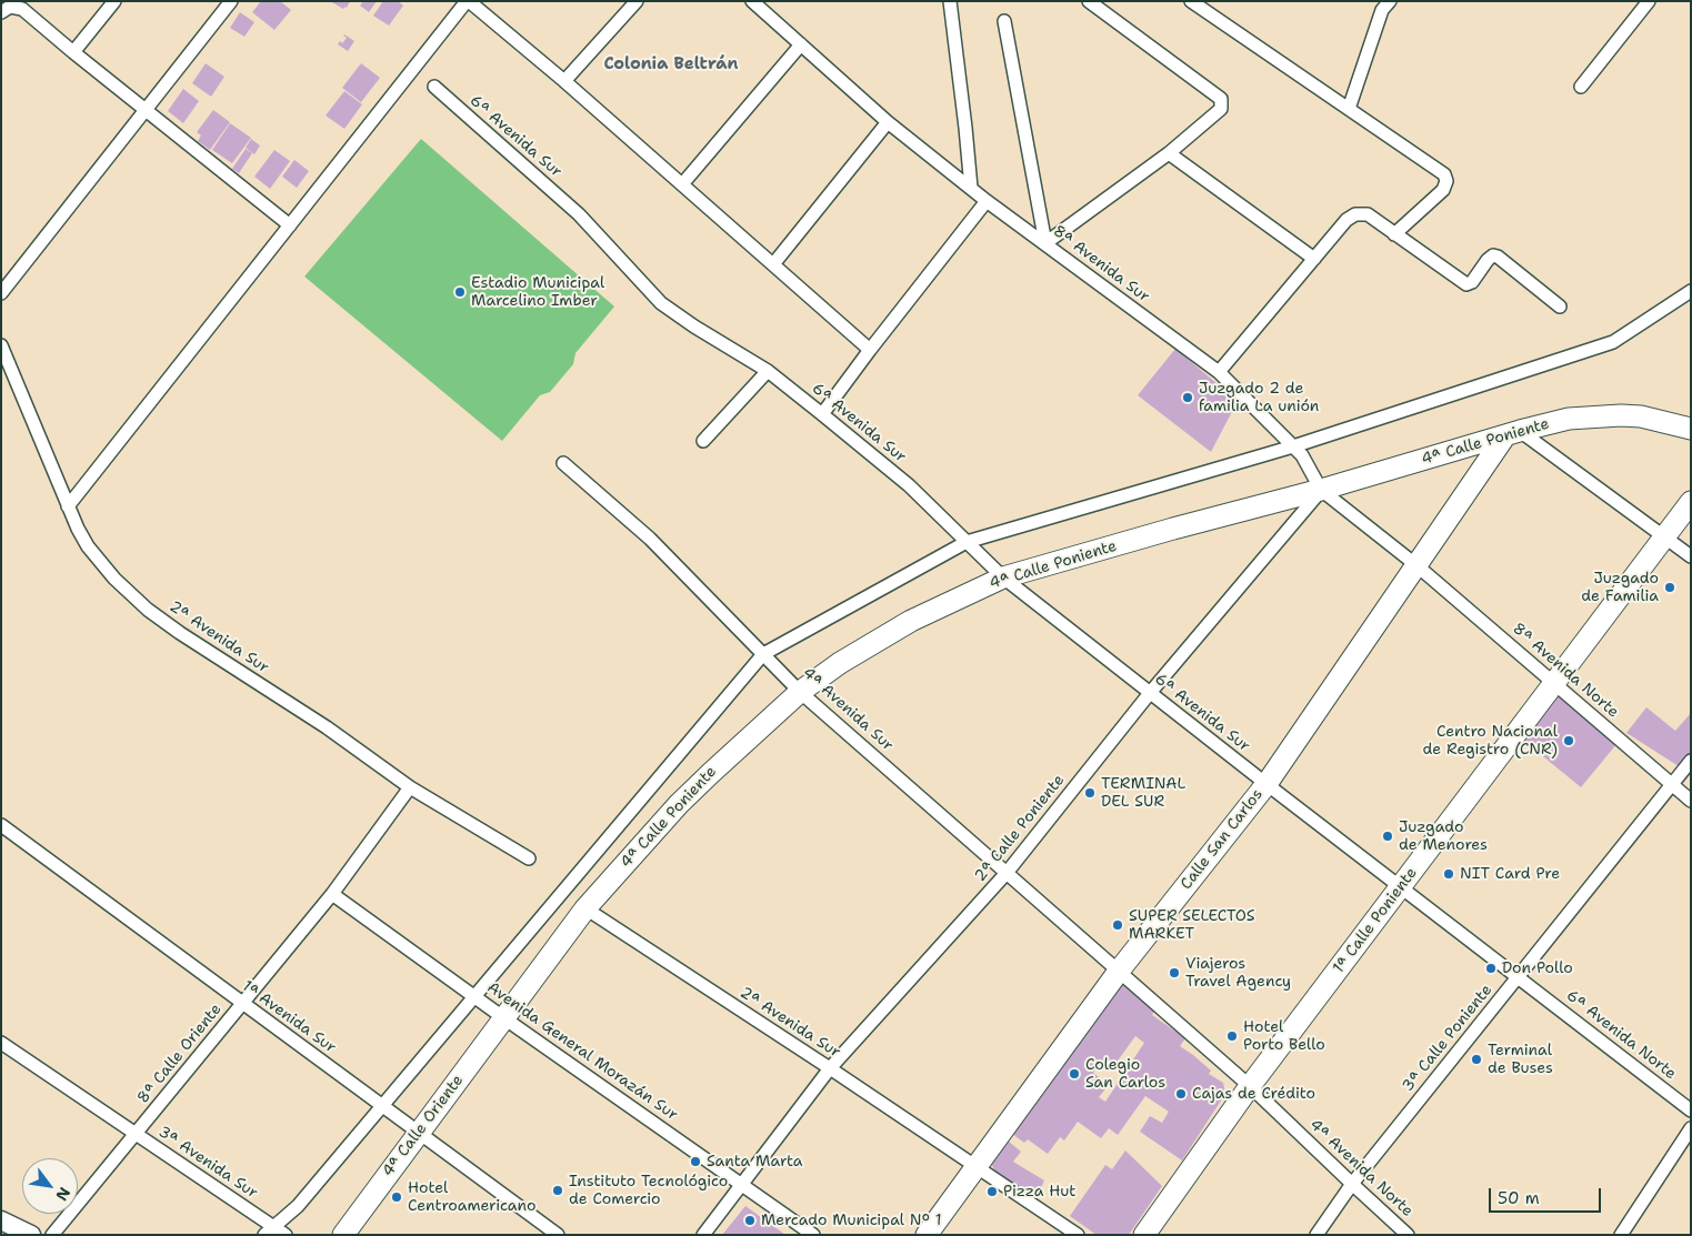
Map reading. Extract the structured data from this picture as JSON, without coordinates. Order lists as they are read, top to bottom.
{
  "streets": {
    "main road": [
      "4ª Calle Poniente",
      "Calle San Carlos",
      "1ª Calle Poniente",
      "4ª Calle Oriente"
    ],
    "street": [
      "6ª Avenida Sur",
      "8ª Avenida Sur",
      "2ª Avenida Sur",
      "8ª Avenida Norte",
      "4ª Avenida Sur",
      "2ª Calle Poniente",
      "1ª Avenida Sur",
      "6ª Avenida Norte",
      "3ª Calle Poniente",
      "Avenida General Morazán Sur",
      "8ª Calle Oriente",
      "3ª Avenida Sur",
      "4ª Avenida Norte"
    ]
  },
  "crossings": [
    ["6ª Avenida Sur", "4ª Calle Poniente"],
    ["6ª Avenida Sur", "2ª Calle Poniente"],
    ["6ª Avenida Sur", "Calle San Carlos"],
    ["6ª Avenida Sur", "6ª Avenida Norte"],
    ["8ª Avenida Sur", "4ª Calle Poniente"],
    ["8ª Avenida Sur", "8ª Avenida Norte"],
    ["8ª Avenida Sur", "2ª Calle Poniente"],
    ["8ª Avenida Sur", "Calle San Carlos"],
    ["4ª Calle Poniente", "2ª Avenida Sur"],
    ["4ª Calle Poniente", "4ª Avenida Sur"],
    ["4ª Calle Poniente", "2ª Calle Poniente"],
    ["4ª Calle Poniente", "Calle San Carlos"],
    ["4ª Calle Poniente", "Avenida General Morazán Sur"],
    ["4ª Calle Poniente", "4ª Calle Oriente"],
    ["2ª Avenida Sur", "2ª Calle Poniente"],
    ["2ª Avenida Sur", "Calle San Carlos"],
    ["2ª Avenida Sur", "8ª Calle Oriente"],
    ["8ª Avenida Norte", "Calle San Carlos"],
    ["8ª Avenida Norte", "1ª Calle Poniente"],
    ["8ª Avenida Norte", "3ª Calle Poniente"],
    ["4ª Avenida Sur", "2ª Calle Poniente"],
    ["4ª Avenida Sur", "Calle San Carlos"],
    ["4ª Avenida Sur", "4ª Avenida Norte"],
    ["2ª Calle Poniente", "Avenida General Morazán Sur"],
    ["Calle San Carlos", "6ª Avenida Norte"],
    ["Calle San Carlos", "4ª Avenida Norte"],
    ["1ª Calle Poniente", "6ª Avenida Norte"],
    ["1ª Calle Poniente", "4ª Avenida Norte"],
    ["1ª Avenida Sur", "8ª Calle Oriente"],
    ["1ª Avenida Sur", "4ª Calle Oriente"],
    ["6ª Avenida Norte", "3ª Calle Poniente"],
    ["3ª Calle Poniente", "4ª Avenida Norte"],
    ["Avenida General Morazán Sur", "8ª Calle Oriente"],
    ["Avenida General Morazán Sur", "4ª Calle Oriente"],
    ["8ª Calle Oriente", "3ª Avenida Sur"]
  ],
  "districts": ["Colonia Beltrán"],
  "places": [
    "Estadio Municipal Marcelino Imber",
    "Juzgado 2 de familia La unión",
    "Juzgado de Familia",
    "Centro Nacional de Registro (CNR)",
    "TERMINAL DEL SUR",
    "Juzgado de Menores",
    "NIT Card Pre",
    "SUPER SELECTOS MARKET",
    "Don Pollo",
    "Viajeros Travel Agency",
    "Hotel Porto Bello",
    "Terminal de Buses",
    "Colegio San Carlos",
    "Cajas de Crédito",
    "Santa Marta",
    "Instituto Tecnológico de Comercio",
    "Pizza Hut",
    "Hotel Centroamericano",
    "Mercado Municipal Nº 1"
  ],
  "scale_bar": "50 m",
  "north": "bottom right"
}
